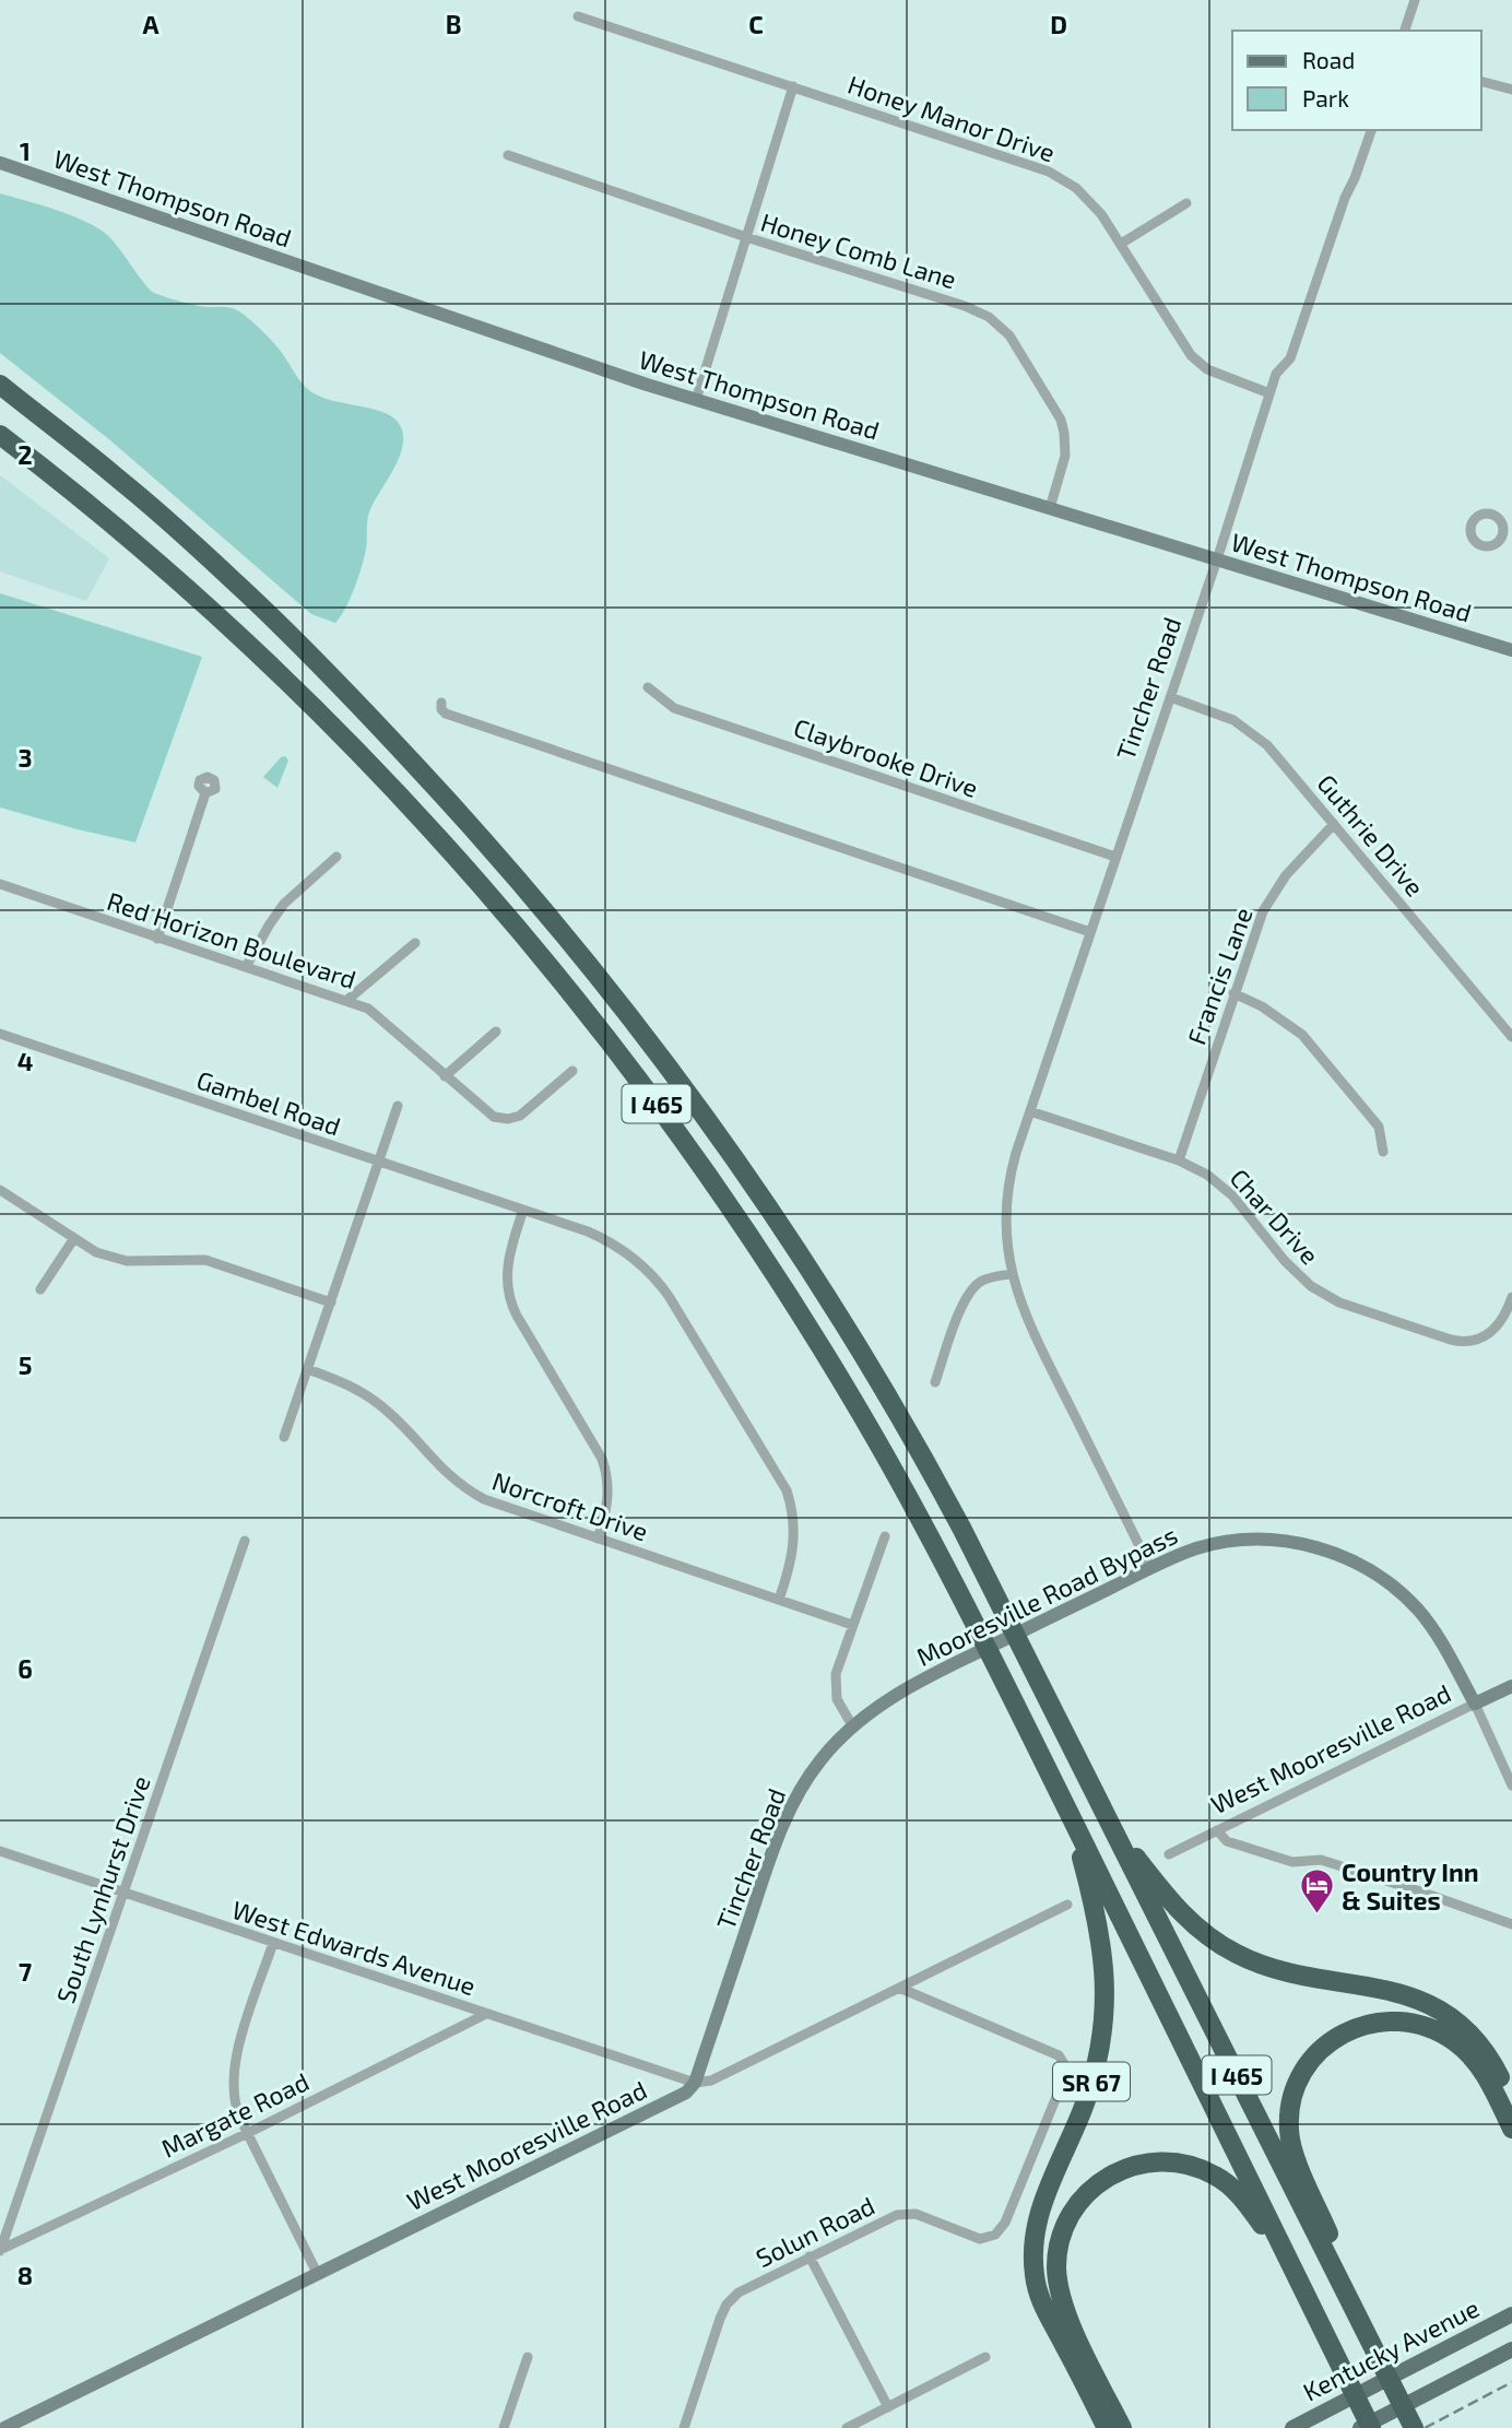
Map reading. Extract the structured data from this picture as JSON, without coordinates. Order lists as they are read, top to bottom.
{
  "streets": {
    "highway": ["I 465", "SR 67"],
    "main road": ["Kentucky Avenue"],
    "street": [
      "Honey Manor Drive",
      "West Thompson Road",
      "Honey Comb Lane",
      "Tincher Road",
      "Claybrooke Drive",
      "Guthrie Drive",
      "Red Horizon Boulevard",
      "Francis Lane",
      "Gambel Road",
      "Char Drive",
      "Norcroft Drive",
      "Mooresville Road Bypass",
      "West Mooresville Road",
      "South Lynhurst Drive",
      "West Edwards Avenue",
      "Margate Road",
      "Solun Road"
    ]
  },
  "crossings": [
    ["Honey Manor Drive", "Tincher Road"],
    ["West Thompson Road", "Honey Comb Lane"],
    ["West Thompson Road", "Tincher Road"],
    ["Tincher Road", "Claybrooke Drive"],
    ["Tincher Road", "Guthrie Drive"],
    ["Tincher Road", "Char Drive"],
    ["Tincher Road", "Mooresville Road Bypass"],
    ["Tincher Road", "West Mooresville Road"],
    ["Tincher Road", "West Edwards Avenue"],
    ["Guthrie Drive", "Francis Lane"],
    ["Francis Lane", "Char Drive"],
    ["Gambel Road", "Norcroft Drive"],
    ["I 465", "SR 67"],
    ["Mooresville Road Bypass", "West Mooresville Road"],
    ["West Mooresville Road", "West Edwards Avenue"],
    ["West Mooresville Road", "Solun Road"],
    ["South Lynhurst Drive", "West Edwards Avenue"],
    ["South Lynhurst Drive", "Margate Road"],
    ["West Edwards Avenue", "Margate Road"]
  ],
  "places": {
    "hotel": ["Country Inn & Suites"]
  },
  "legend": ["Road", "Park"],
  "grid": {
    "columns": [
      "A",
      "B",
      "C",
      "D"
    ],
    "rows": [
      "1",
      "2",
      "3",
      "4",
      "5",
      "6",
      "7",
      "8"
    ]
  }
}
